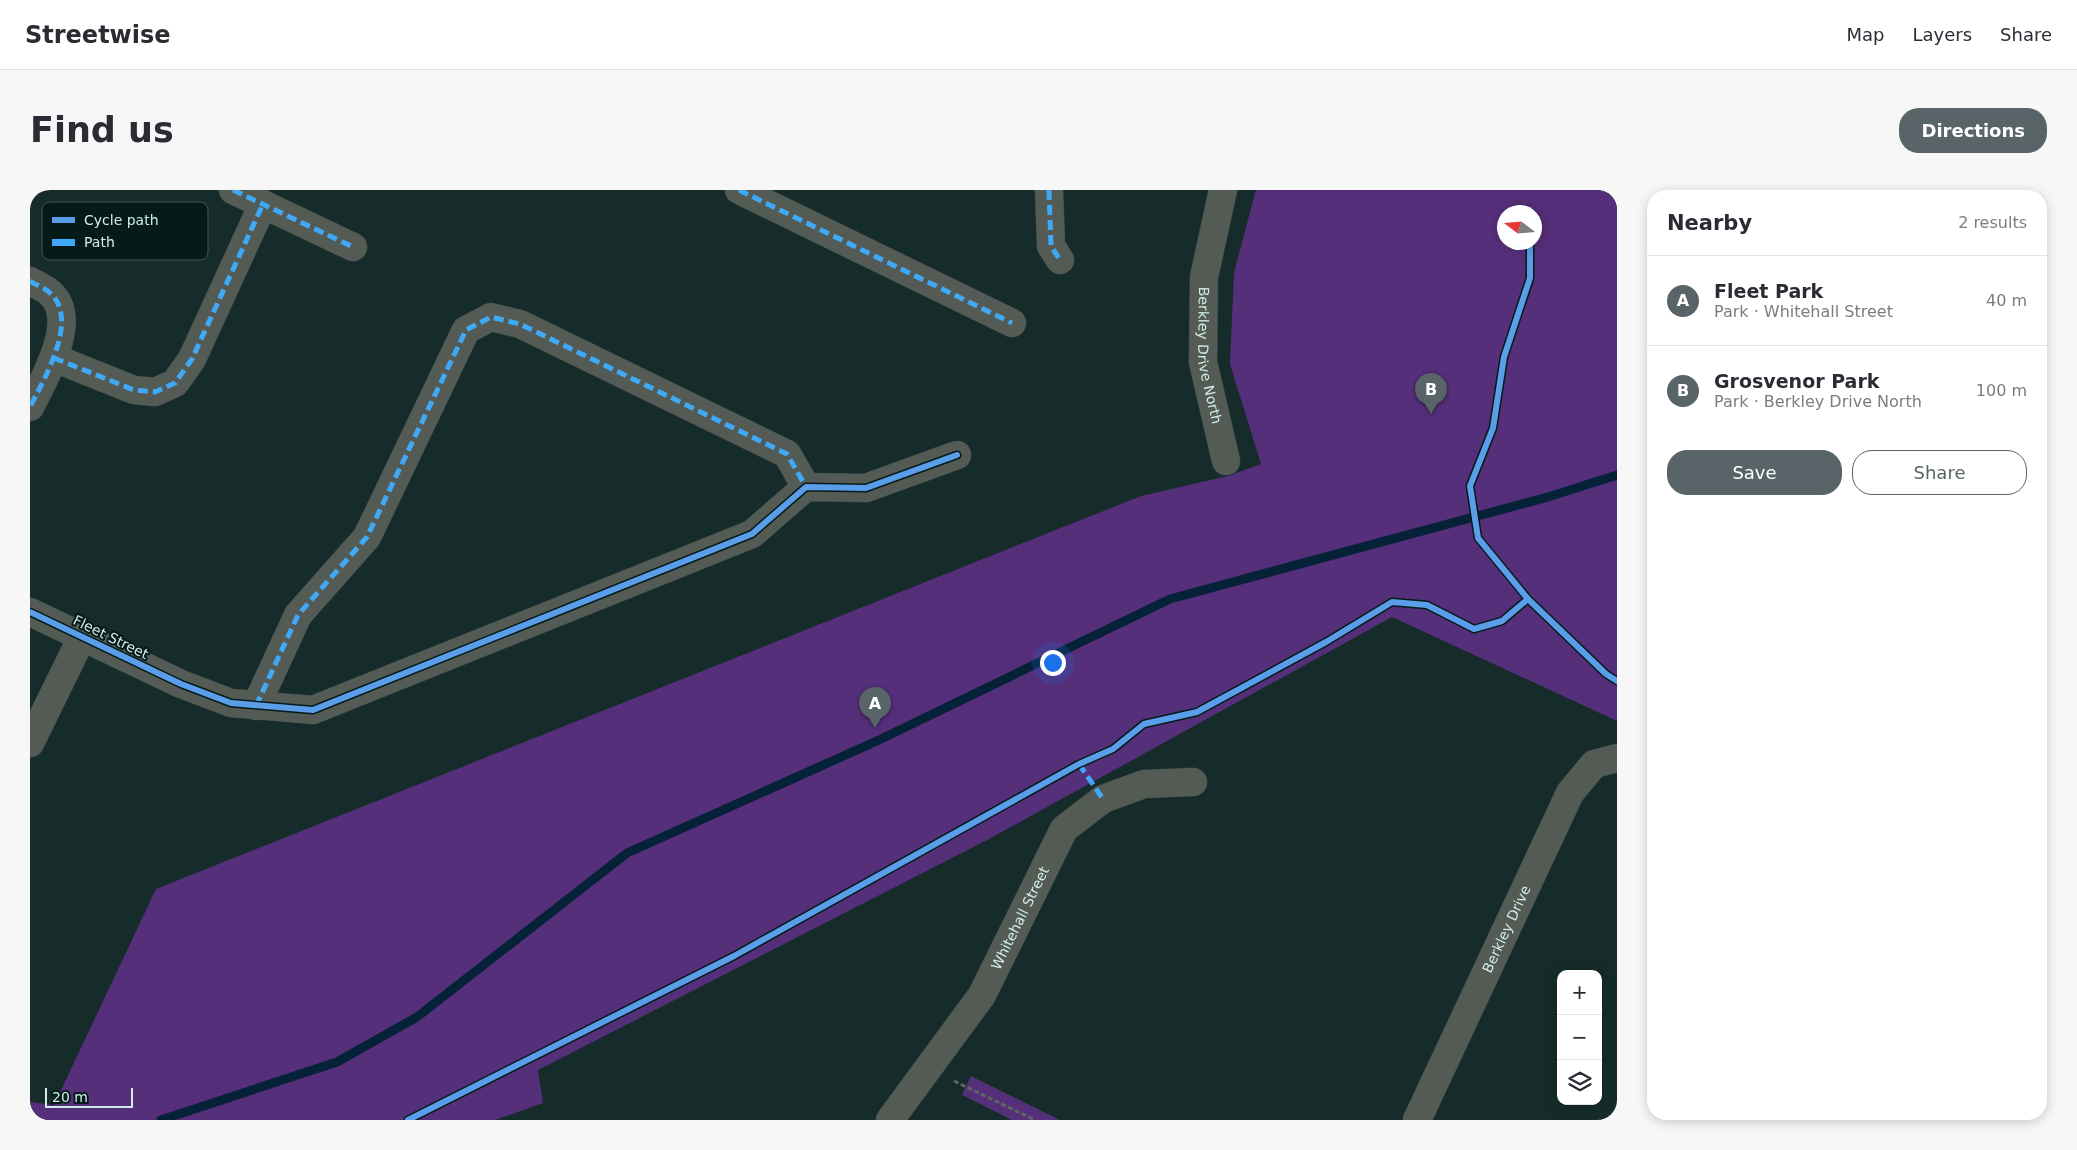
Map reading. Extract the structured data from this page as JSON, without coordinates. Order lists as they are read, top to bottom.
{
  "streets": {
    "street": [
      "Berkley Drive North",
      "Fleet Street",
      "Whitehall Street",
      "Berkley Drive"
    ]
  },
  "legend": ["Cycle path", "Path"],
  "scale_bar": "20 m",
  "north": "left",
  "page": {
    "header": "Streetwise",
    "nav": ["Map", "Layers", "Share"],
    "buttons": [
      "Directions",
      ["Save", "Share"]
    ],
    "title": "Find us",
    "heading": ["Nearby", "2 results"],
    "list": [
      {
        "mark": "A",
        "name": "Fleet Park",
        "note": "Park · Whitehall Street",
        "value": "40 m"
      },
      {
        "mark": "B",
        "name": "Grosvenor Park",
        "note": "Park · Berkley Drive North",
        "value": "100 m"
      }
    ],
    "pins": ["B", "A"],
    "map_buttons": ["+", "−"],
    "scale": "20 m"
  }
}
